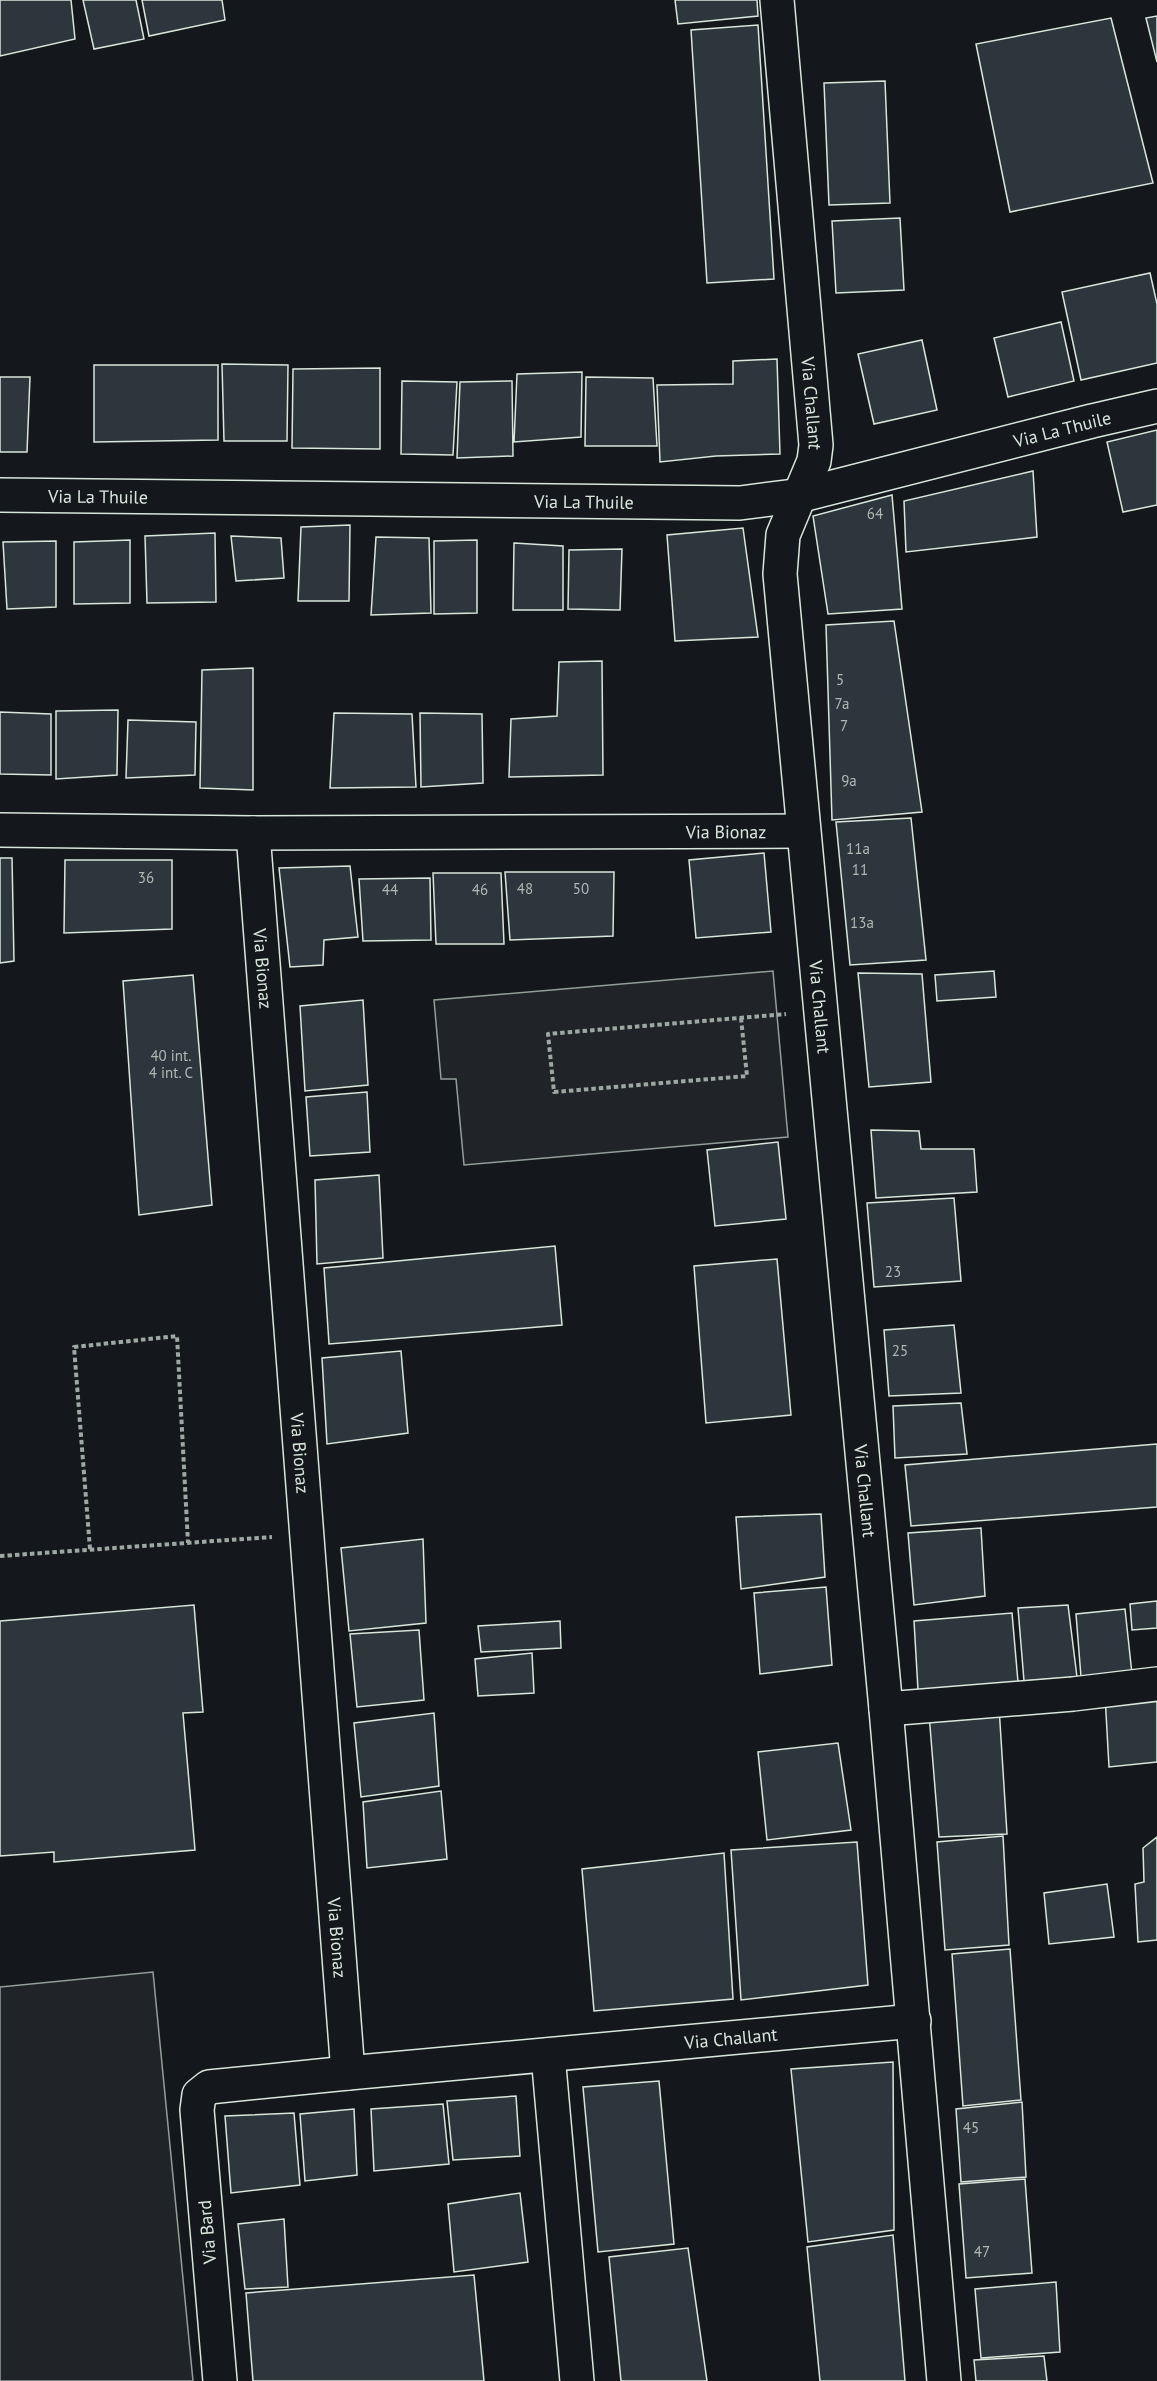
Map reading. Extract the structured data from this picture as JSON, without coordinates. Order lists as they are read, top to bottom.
{
  "streets": {
    "street": [
      "Via Challant",
      "Via La Thuile",
      "Via Bionaz",
      "Via Bard"
    ]
  },
  "crossings": [
    ["Via Challant", "Via La Thuile"],
    ["Via Challant", "Via Bionaz"],
    ["Via Challant", "Via Bard"]
  ],
  "house_numbers": [
    "64",
    "5",
    "7a",
    "7",
    "9a",
    "11a",
    "11",
    "36",
    "48",
    "50",
    "44",
    "46",
    "13a",
    "40 int. 4 int. C",
    "23",
    "25",
    "45",
    "47"
  ]
}
